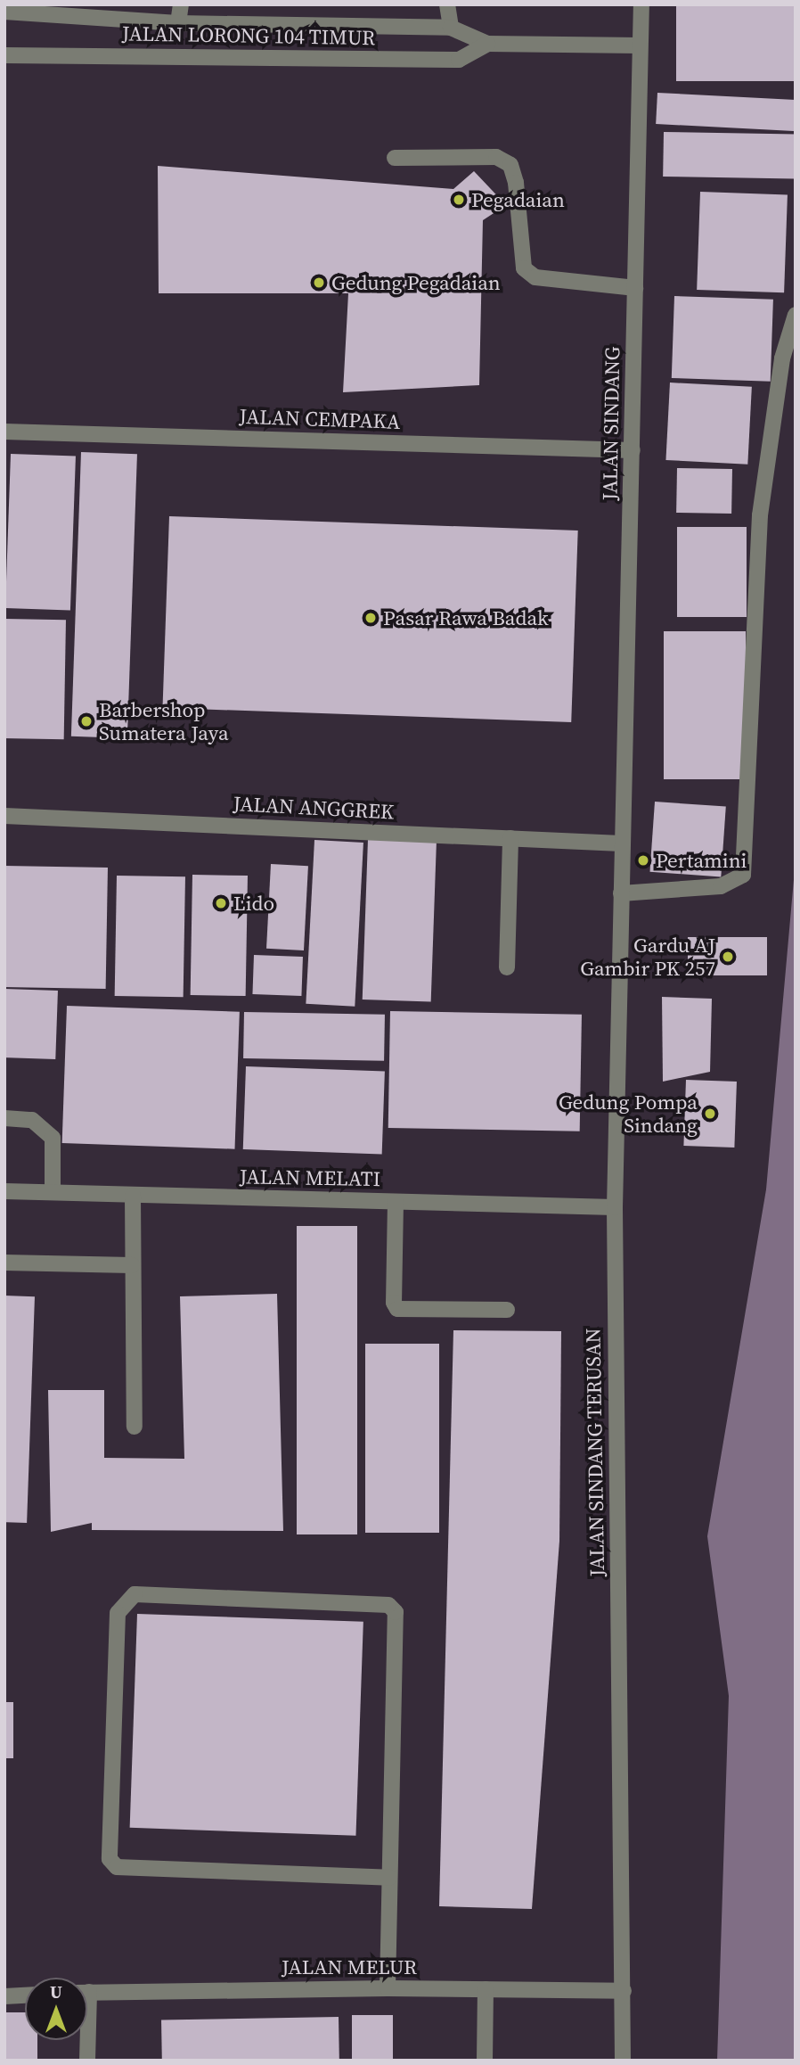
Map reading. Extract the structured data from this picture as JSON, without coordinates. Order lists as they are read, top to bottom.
{
  "streets": {
    "street": [
      "JALAN LORONG 104 TIMUR",
      "JALAN CEMPAKA",
      "JALAN SINDANG",
      "JALAN ANGGREK",
      "JALAN MELATI",
      "JALAN SINDANG TERUSAN",
      "JALAN MELUR"
    ]
  },
  "crossings": [
    ["JALAN LORONG 104 TIMUR", "JALAN SINDANG"],
    ["JALAN CEMPAKA", "JALAN SINDANG"],
    ["JALAN SINDANG", "JALAN ANGGREK"],
    ["JALAN SINDANG", "JALAN SINDANG TERUSAN"],
    ["JALAN ANGGREK", "JALAN SINDANG TERUSAN"],
    ["JALAN MELATI", "JALAN SINDANG TERUSAN"],
    ["JALAN SINDANG TERUSAN", "JALAN MELUR"]
  ],
  "places": [
    "Pegadaian",
    "Gedung Pegadaian",
    "Pasar Rawa Badak",
    "Barbershop Sumatera Jaya",
    "Pertamini",
    "Lido",
    "Gardu AJ Gambir PK 257",
    "Gedung Pompa Sindang"
  ],
  "north": "top"
}
